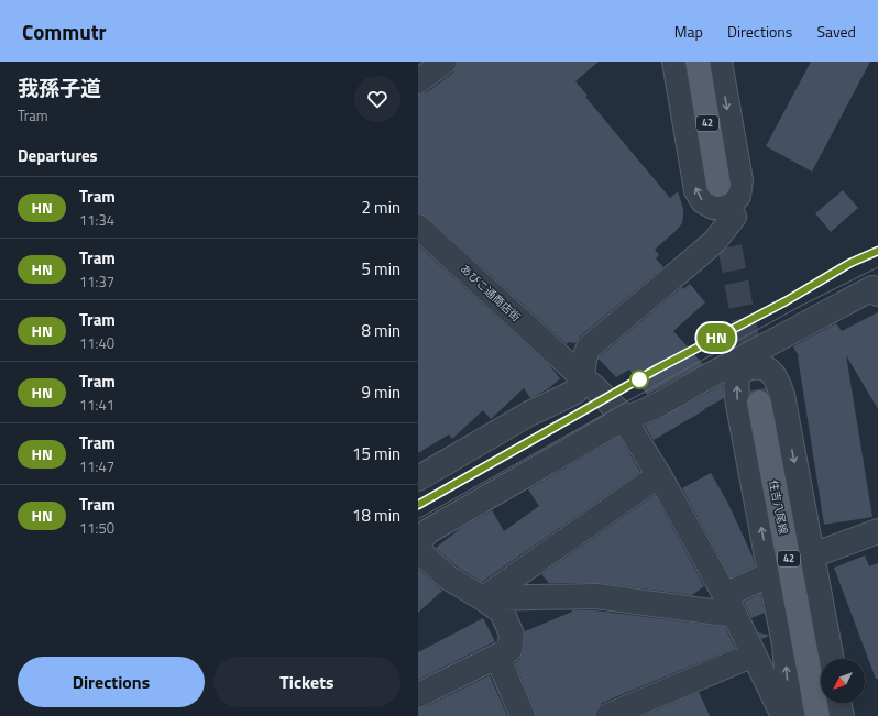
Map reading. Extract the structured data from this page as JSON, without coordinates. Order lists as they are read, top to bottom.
{
  "streets": {
    "main road": ["42", "住吉八尾線"],
    "street": ["あびこ通商店街"]
  },
  "lines": ["tram line HN"],
  "north": "bottom left",
  "page": {
    "header": "Commutr",
    "nav": ["Map", "Directions", "Saved"],
    "heading": [
      ["我孫子道", "Tram"],
      "Departures"
    ],
    "on_map": "HN",
    "list": [
      {
        "mark": "HN",
        "name": "Tram",
        "note": "11:34",
        "value": "2 min"
      },
      {
        "mark": "HN",
        "name": "Tram",
        "note": "11:37",
        "value": "5 min"
      },
      {
        "mark": "HN",
        "name": "Tram",
        "note": "11:40",
        "value": "8 min"
      },
      {
        "mark": "HN",
        "name": "Tram",
        "note": "11:41",
        "value": "9 min"
      },
      {
        "mark": "HN",
        "name": "Tram",
        "note": "11:47",
        "value": "15 min"
      },
      {
        "mark": "HN",
        "name": "Tram",
        "note": "11:50",
        "value": "18 min"
      }
    ],
    "buttons": ["Directions", "Tickets"]
  }
}
